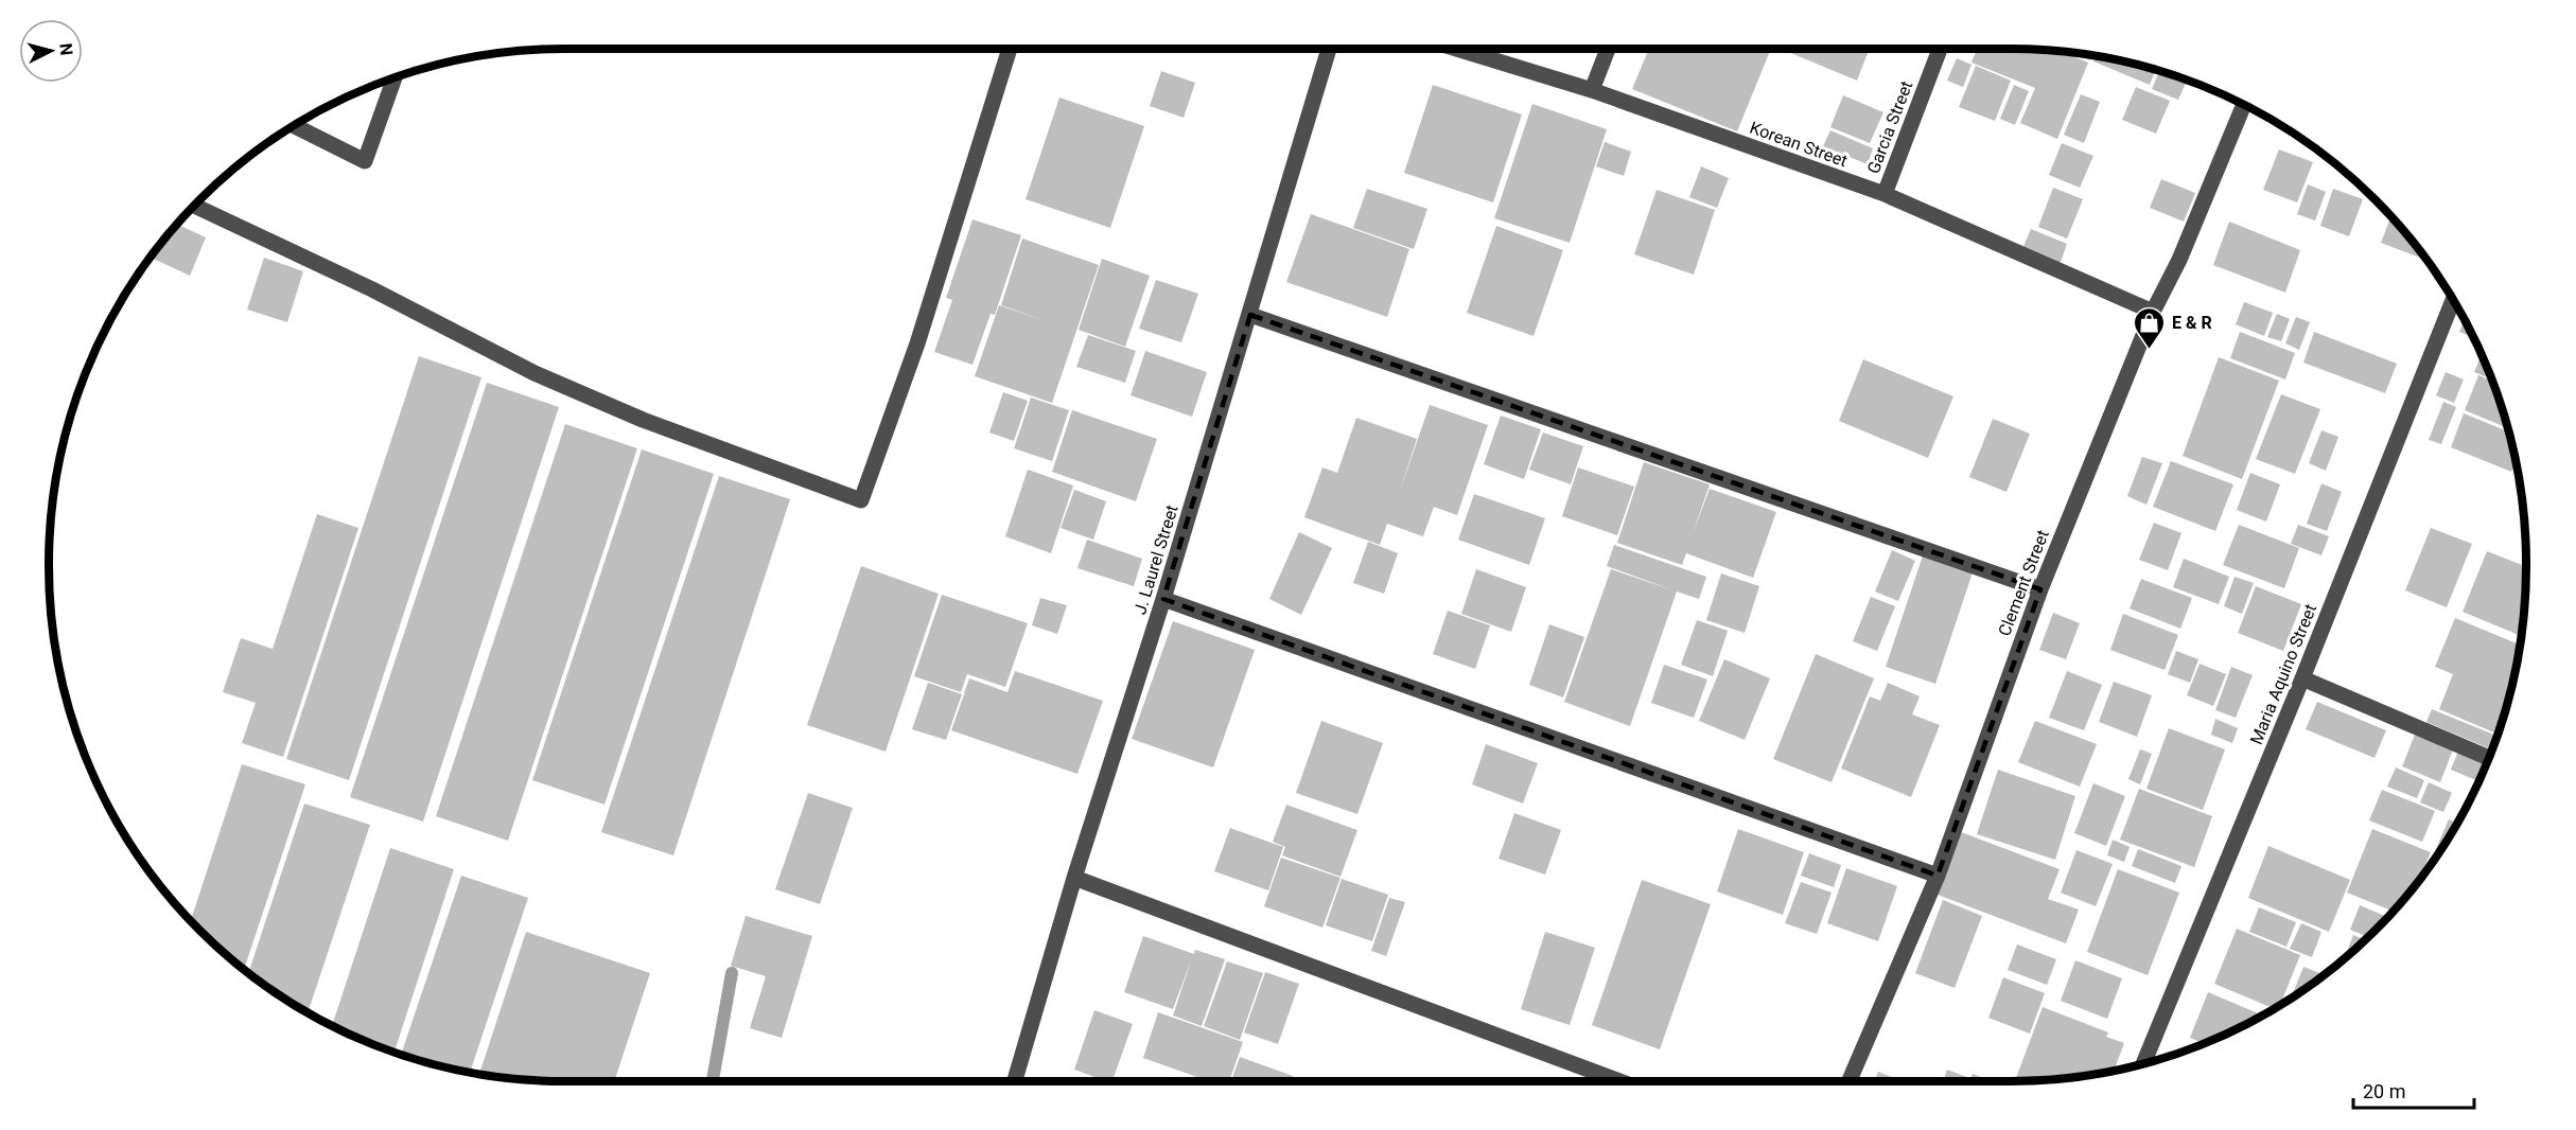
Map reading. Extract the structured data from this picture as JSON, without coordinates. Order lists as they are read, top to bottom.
{
  "streets": {
    "street": [
      "Garcia Street",
      "Korean Street",
      "J. Laurel Street",
      "Clement Street",
      "Maria Aquino Street"
    ]
  },
  "crossings": [
    ["Garcia Street", "Korean Street"],
    ["Korean Street", "Clement Street"]
  ],
  "places": {
    "shop": ["E & R"]
  },
  "scale_bar": "20 m",
  "north": "right"
}
